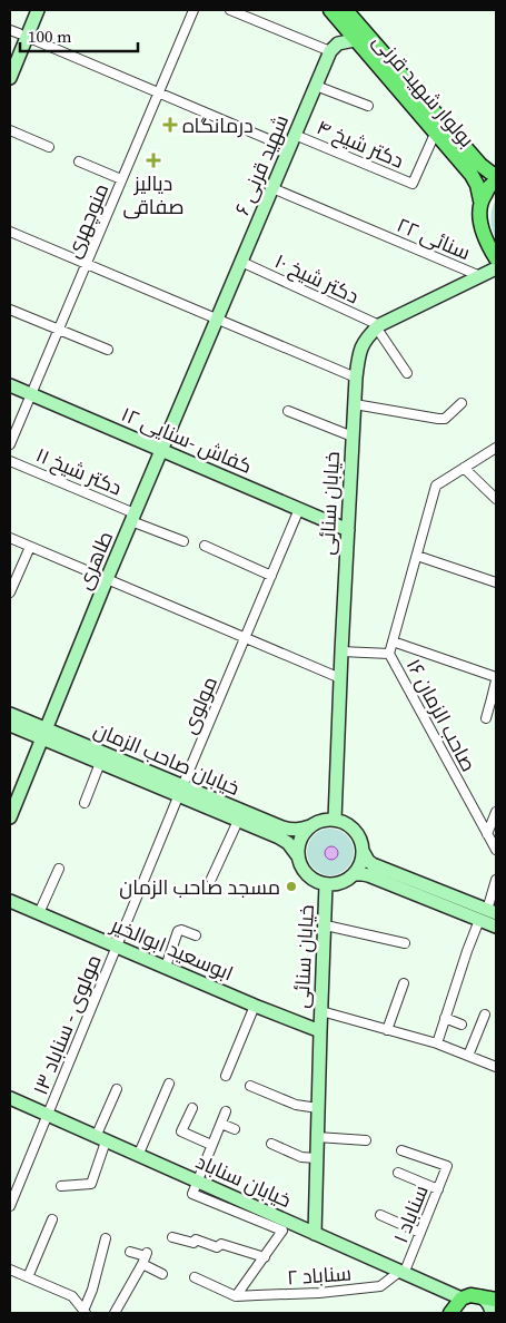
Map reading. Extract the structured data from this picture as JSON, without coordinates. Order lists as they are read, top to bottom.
{
  "streets": {
    "main road": ["بولوار شهید قرنی"],
    "street": [
      "دکتر شیخ ۴",
      "شهید قرنی ۶",
      "منوچهری",
      "سنائی ۲۲",
      "دکتر شیخ ۱۰",
      "کفاش -سنایی ۱۲",
      "دکتر شیخ ۱۱",
      "خیابان سنائی",
      "طاهری",
      "مولوی",
      "صاحب الزمان ۱۶",
      "خیابان صاحب الزمان",
      "ابوسعید ابوالخیر",
      "مولوی - سناباد ۱۳",
      "خیابان سناباد",
      "سناباد ۱",
      "سناباد ۲"
    ]
  },
  "crossings": [
    ["بولوار شهید قرنی", "دکتر شیخ ۴"],
    ["دکتر شیخ ۴", "شهید قرنی ۶"],
    ["شهید قرنی ۶", "سنائی ۲۲"],
    ["شهید قرنی ۶", "دکتر شیخ ۱۰"],
    ["شهید قرنی ۶", "طاهری"],
    ["منوچهری", "کفاش -سنایی ۱۲"],
    ["سنائی ۲۲", "خیابان سنائی"],
    ["دکتر شیخ ۱۰", "خیابان سنائی"],
    ["کفاش -سنایی ۱۲", "خیابان سنائی"],
    ["کفاش -سنایی ۱۲", "طاهری"],
    ["کفاش -سنایی ۱۲", "مولوی"],
    ["دکتر شیخ ۱۱", "طاهری"],
    ["خیابان سنائی", "خیابان صاحب الزمان"],
    ["خیابان سنائی", "ابوسعید ابوالخیر"],
    ["خیابان سنائی", "خیابان سناباد"],
    ["طاهری", "خیابان صاحب الزمان"],
    ["مولوی", "خیابان صاحب الزمان"],
    ["مولوی", "ابوسعید ابوالخیر"],
    ["مولوی", "مولوی - سناباد ۱۳"],
    ["ابوسعید ابوالخیر", "مولوی - سناباد ۱۳"],
    ["مولوی - سناباد ۱۳", "خیابان سناباد"],
    ["خیابان سناباد", "سناباد ۱"],
    ["خیابان سناباد", "سناباد ۲"],
    ["سناباد ۱", "سناباد ۲"]
  ],
  "places": {
    "health": ["درمانگاه", "دیالیز صفاقی"],
    "other": ["مسجد صاحب الزمان"]
  },
  "scale_bar": "100 m"
}
